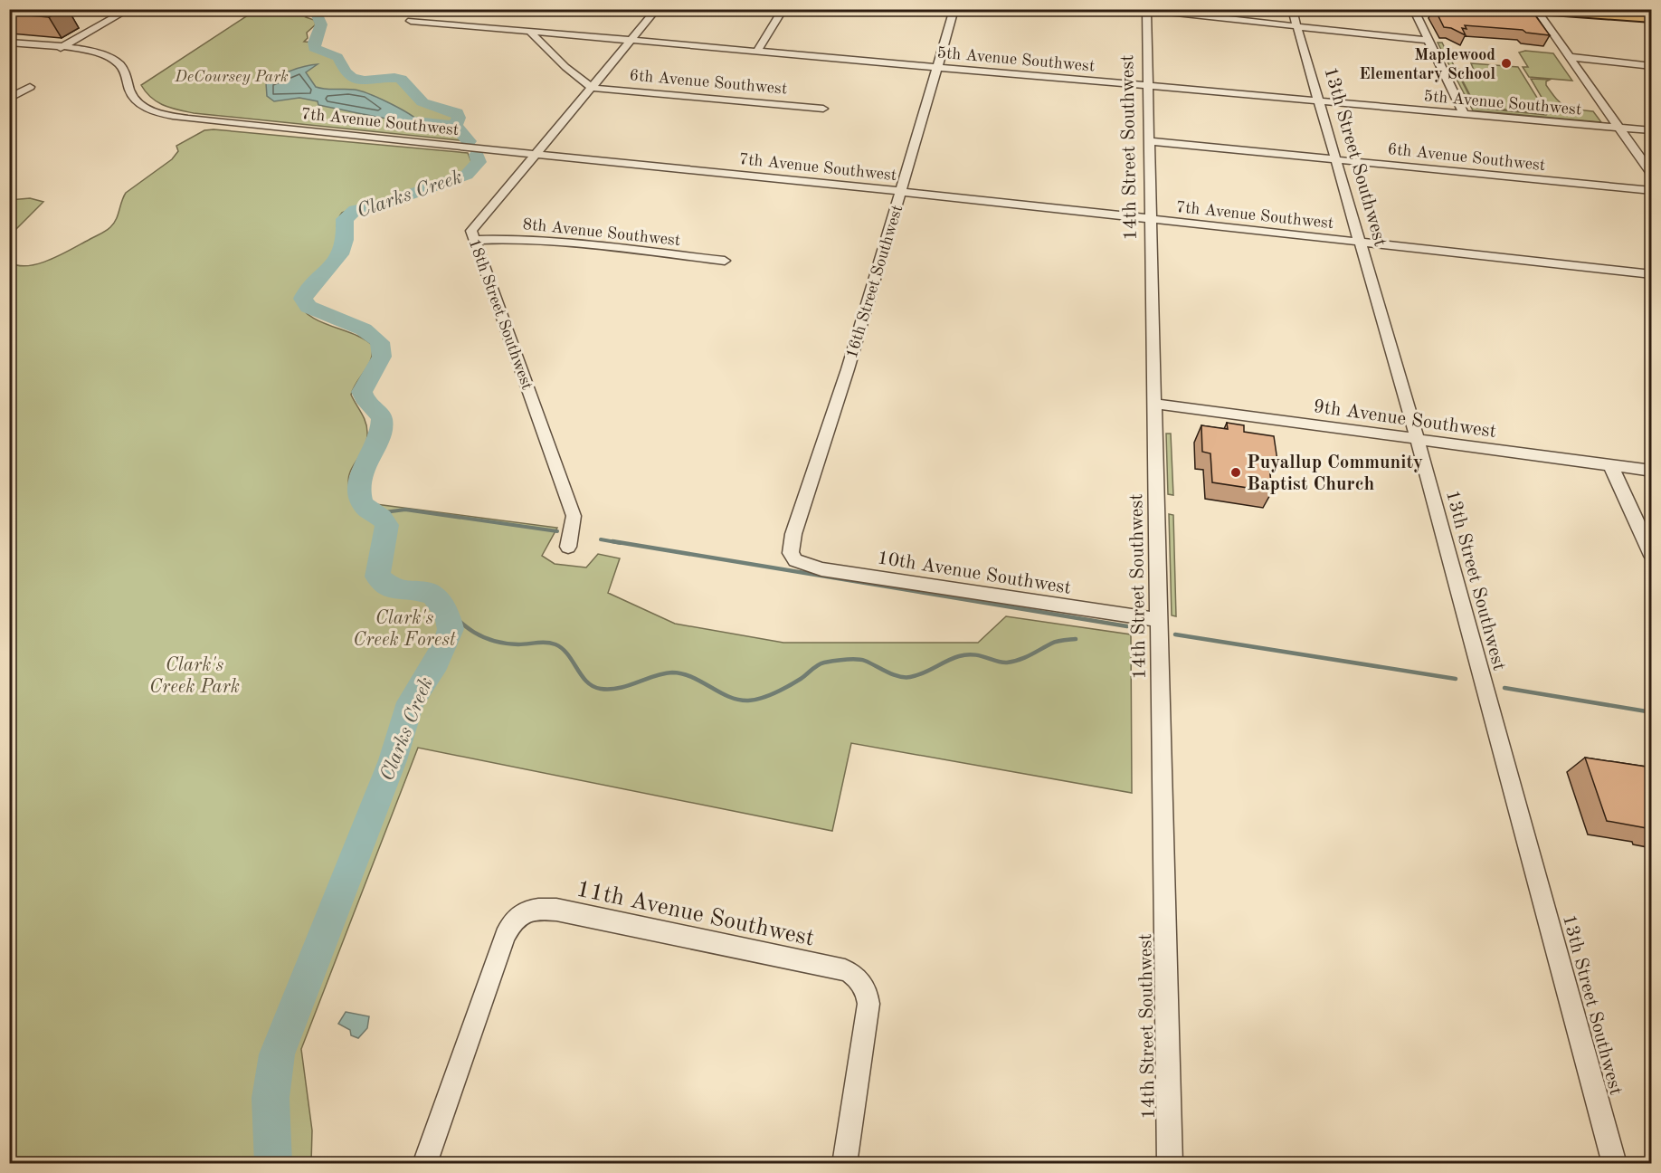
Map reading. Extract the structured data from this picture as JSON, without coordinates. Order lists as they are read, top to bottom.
{
  "streets": {
    "street": [
      "5th Avenue Southwest",
      "6th Avenue Southwest",
      "7th Avenue Southwest",
      "14th Street Southwest",
      "13th Street Southwest",
      "8th Avenue Southwest",
      "16th Street Southwest",
      "18th Street Southwest",
      "9th Avenue Southwest",
      "10th Avenue Southwest",
      "11th Avenue Southwest"
    ]
  },
  "crossings": [
    ["5th Avenue Southwest", "14th Street Southwest"],
    ["5th Avenue Southwest", "13th Street Southwest"],
    ["5th Avenue Southwest", "16th Street Southwest"],
    ["5th Avenue Southwest", "18th Street Southwest"],
    ["6th Avenue Southwest", "14th Street Southwest"],
    ["6th Avenue Southwest", "13th Street Southwest"],
    ["6th Avenue Southwest", "18th Street Southwest"],
    ["7th Avenue Southwest", "14th Street Southwest"],
    ["7th Avenue Southwest", "13th Street Southwest"],
    ["7th Avenue Southwest", "16th Street Southwest"],
    ["7th Avenue Southwest", "18th Street Southwest"],
    ["14th Street Southwest", "9th Avenue Southwest"],
    ["14th Street Southwest", "10th Avenue Southwest"],
    ["13th Street Southwest", "9th Avenue Southwest"],
    ["8th Avenue Southwest", "18th Street Southwest"],
    ["16th Street Southwest", "10th Avenue Southwest"]
  ],
  "water": ["Clarks Creek"],
  "parks": ["DeCoursey Park", "Clark's Creek Forest", "Clark's Creek Park"],
  "places": ["Maplewood Elementary School", "Puyallup Community Baptist Church"]
}
